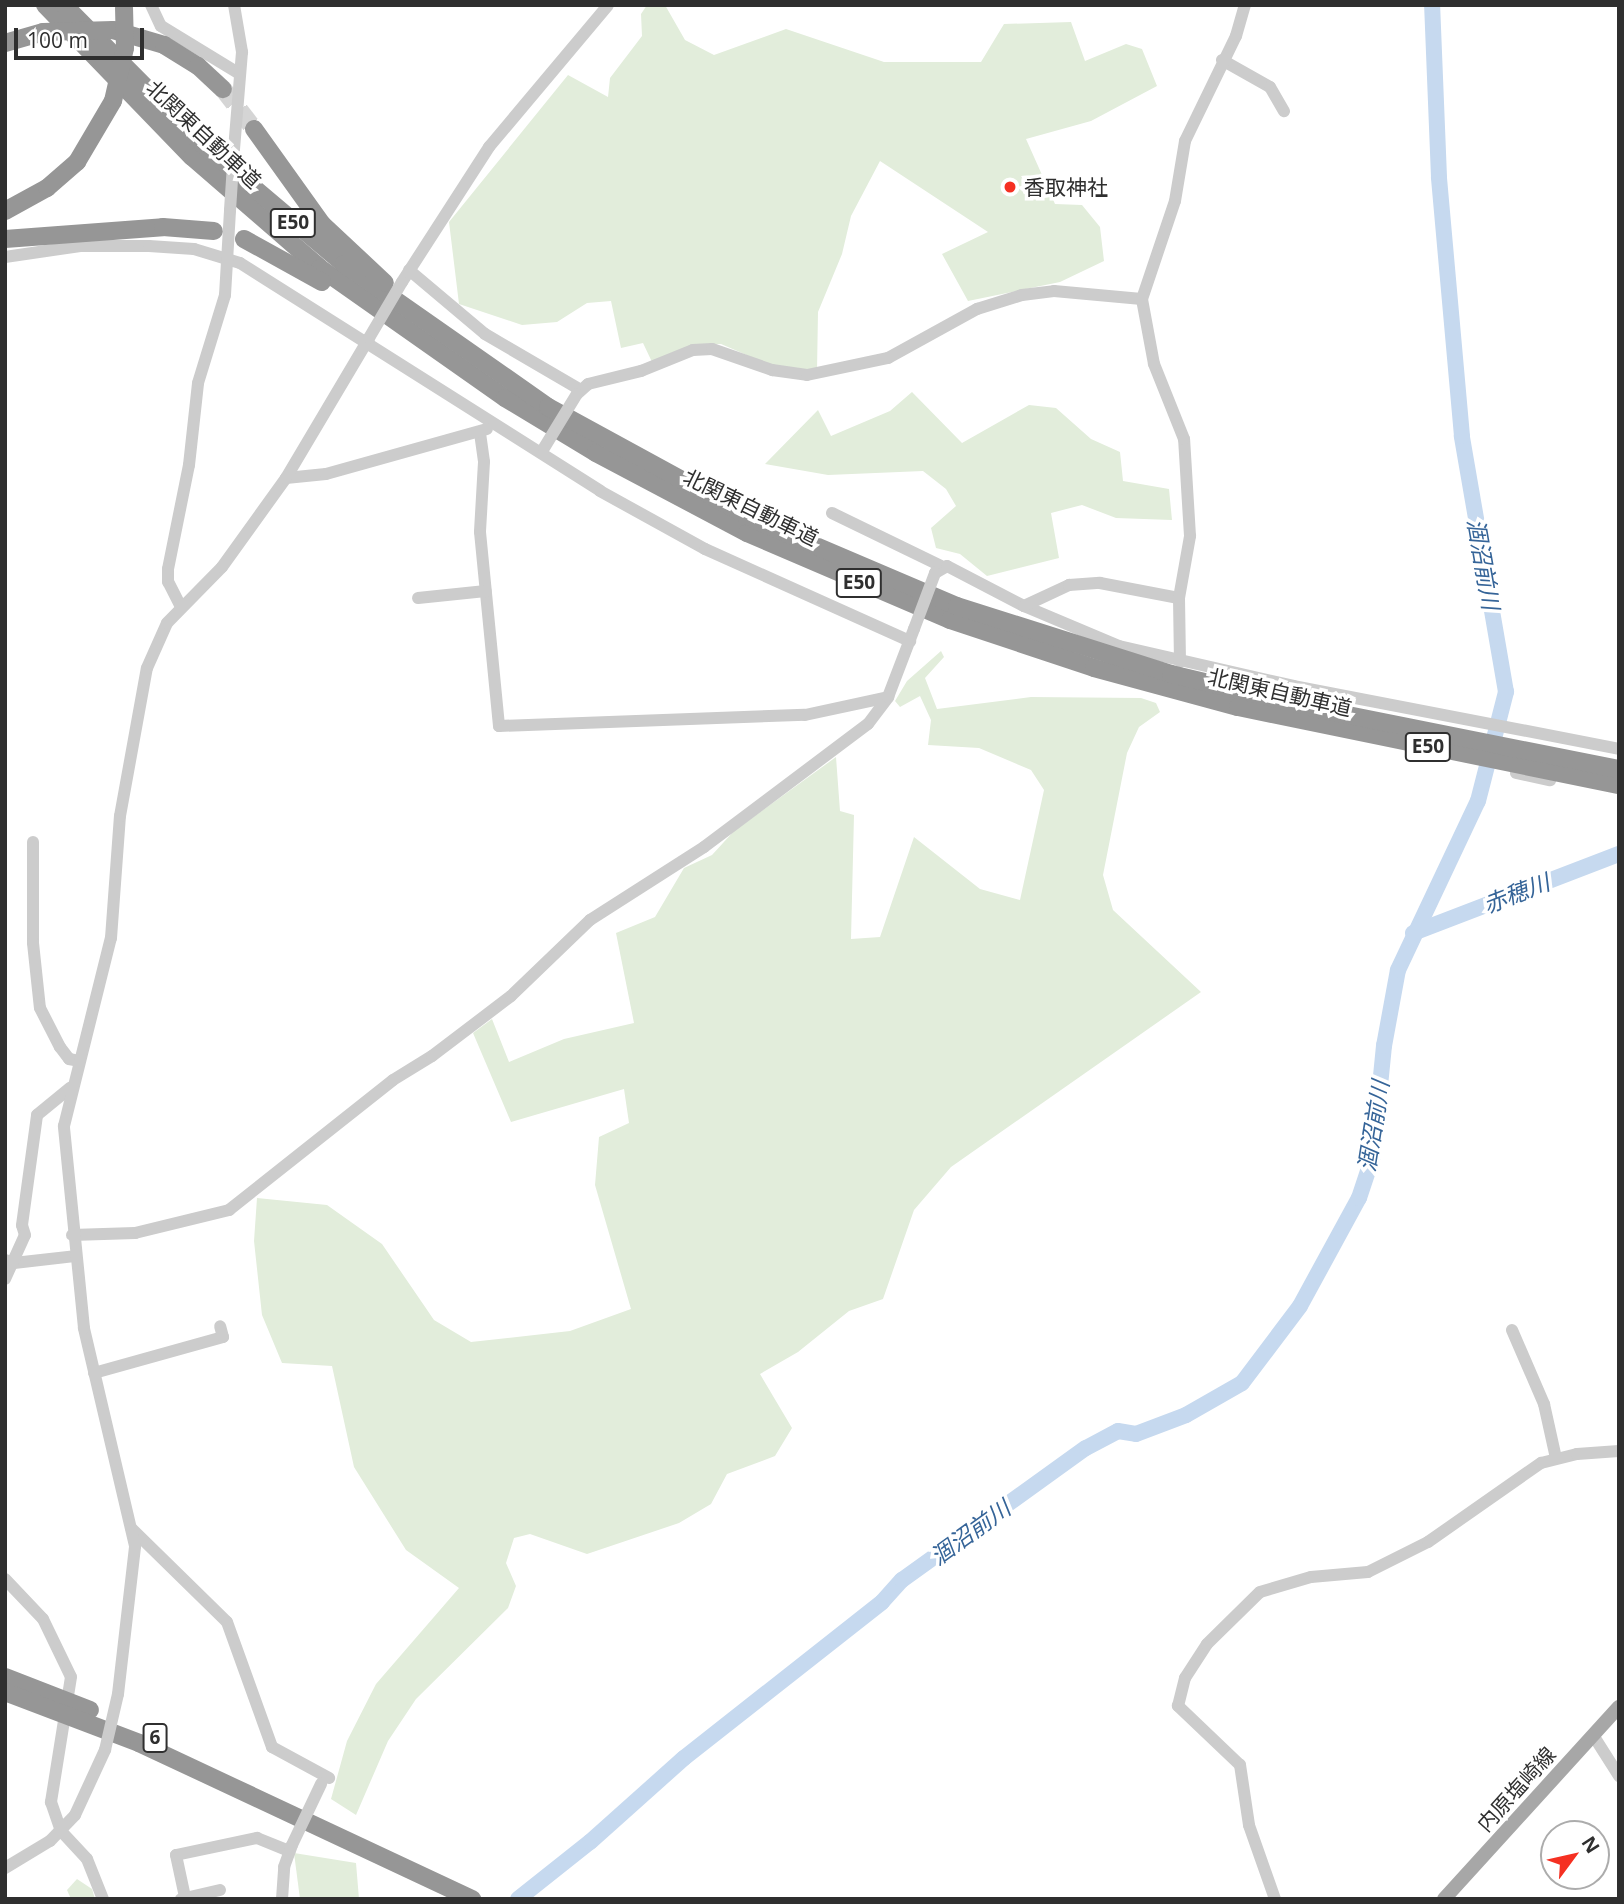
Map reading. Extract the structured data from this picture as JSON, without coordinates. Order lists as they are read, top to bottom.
{
  "streets": {
    "highway": ["北関東自動車道", "E50", "6"],
    "main road": ["内原塩崎線"]
  },
  "water": ["涸沼前川", "赤穂川"],
  "places": ["香取神社"],
  "scale_bar": "100 m",
  "north": "top right"
}
